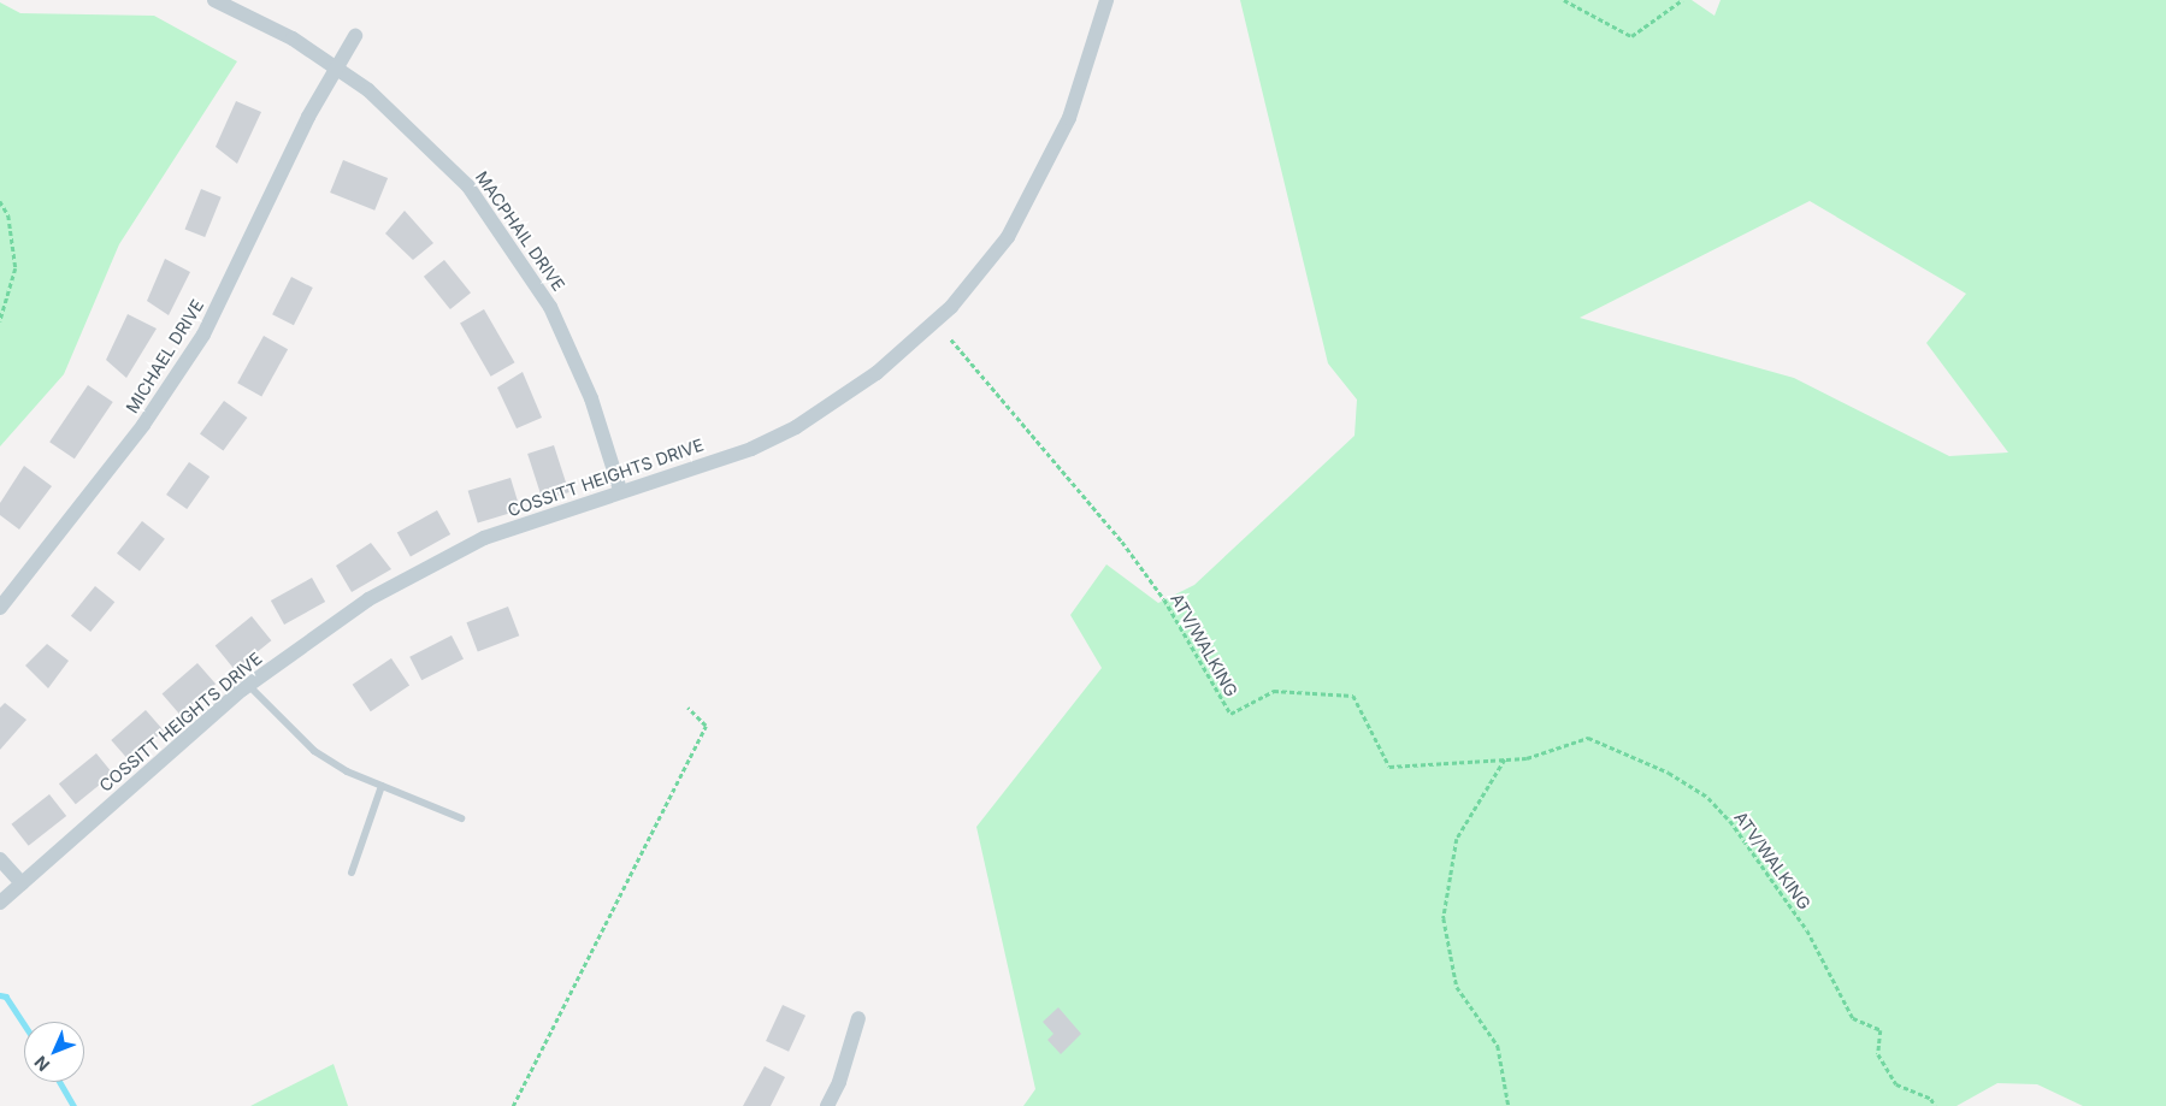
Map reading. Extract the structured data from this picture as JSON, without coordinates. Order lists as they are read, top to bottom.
{
  "streets": {
    "street": ["MACPHAIL DRIVE", "MICHAEL DRIVE", "COSSITT HEIGHTS DRIVE"],
    "path": ["ATV/WALKING"]
  },
  "crossings": [
    ["MACPHAIL DRIVE", "MICHAEL DRIVE"],
    ["MACPHAIL DRIVE", "COSSITT HEIGHTS DRIVE"]
  ],
  "north": "bottom left"
}
